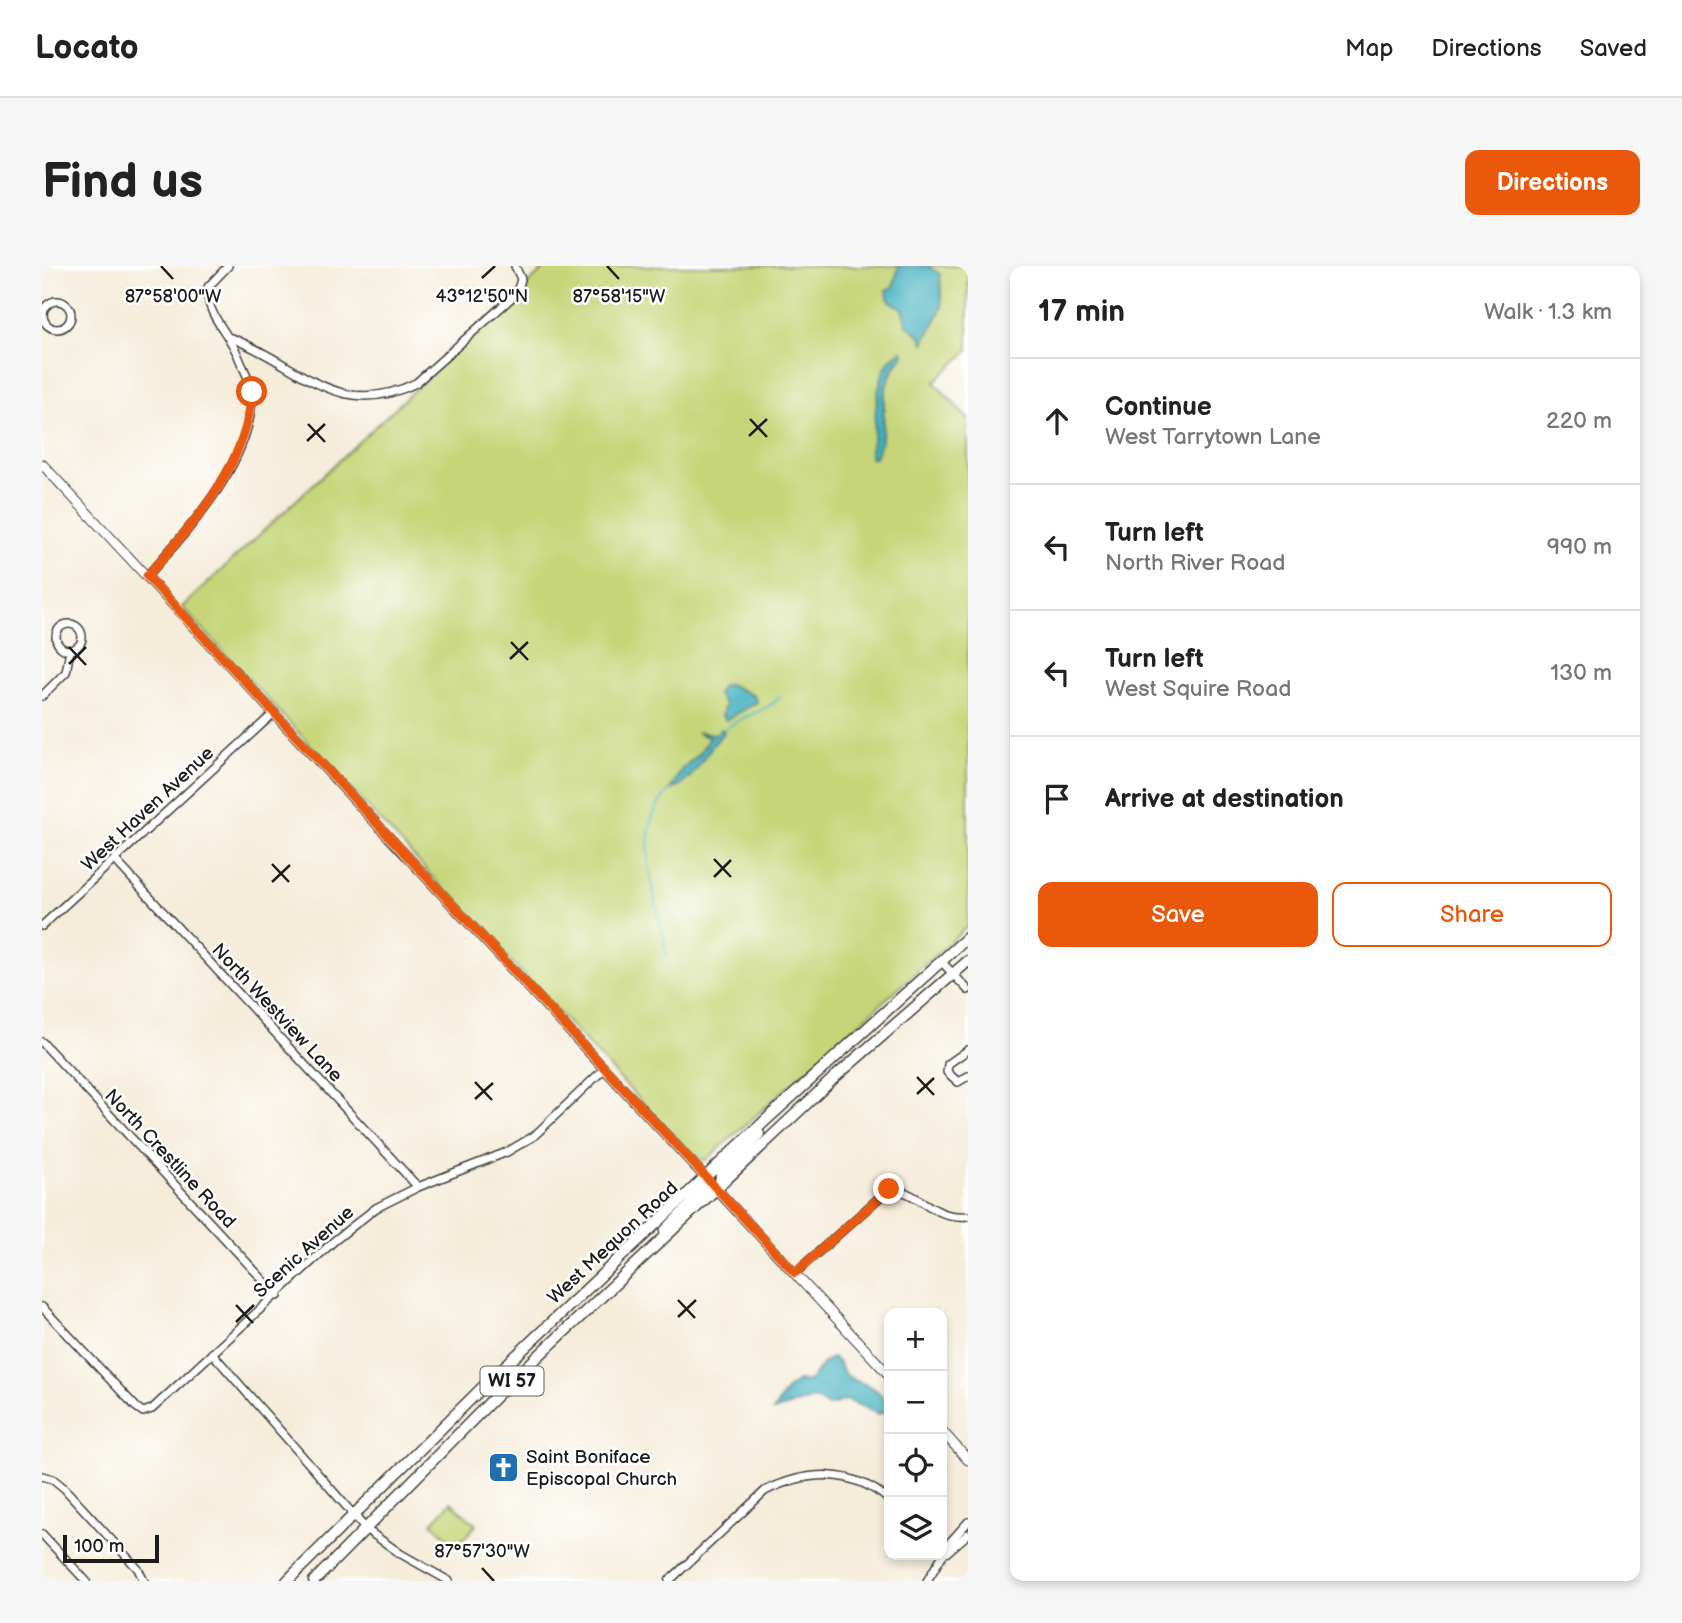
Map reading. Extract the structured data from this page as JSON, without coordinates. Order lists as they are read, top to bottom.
{
  "streets": {
    "main road": ["West Mequon Road", "WI 57"],
    "street": [
      "West Haven Avenue",
      "North Westview Lane",
      "North Crestline Road",
      "Scenic Avenue"
    ]
  },
  "crossings": [
    ["West Haven Avenue", "North Westview Lane"],
    ["North Westview Lane", "Scenic Avenue"],
    ["North Crestline Road", "Scenic Avenue"]
  ],
  "places": {
    "church": ["Saint Boniface Episcopal Church"]
  },
  "scale_bar": "100 m",
  "page": {
    "header": "Locato",
    "nav": ["Map", "Directions", "Saved"],
    "buttons": [
      "Directions",
      ["Save", "Share"]
    ],
    "title": "Find us",
    "heading": ["17 min", "Walk · 1.3 km"],
    "list": [
      ["Continue", "West Tarrytown Lane", "220 m"],
      ["Turn left", "North River Road", "990 m"],
      ["Turn left", "West Squire Road", "130 m"],
      "Arrive at destination"
    ],
    "map_buttons": ["+", "−"],
    "scale": "100 m"
  },
  "coordinates": [
    "43°12'50\"N",
    "87°58'00\"W",
    "87°58'15\"W",
    "87°57'30\"W"
  ]
}
